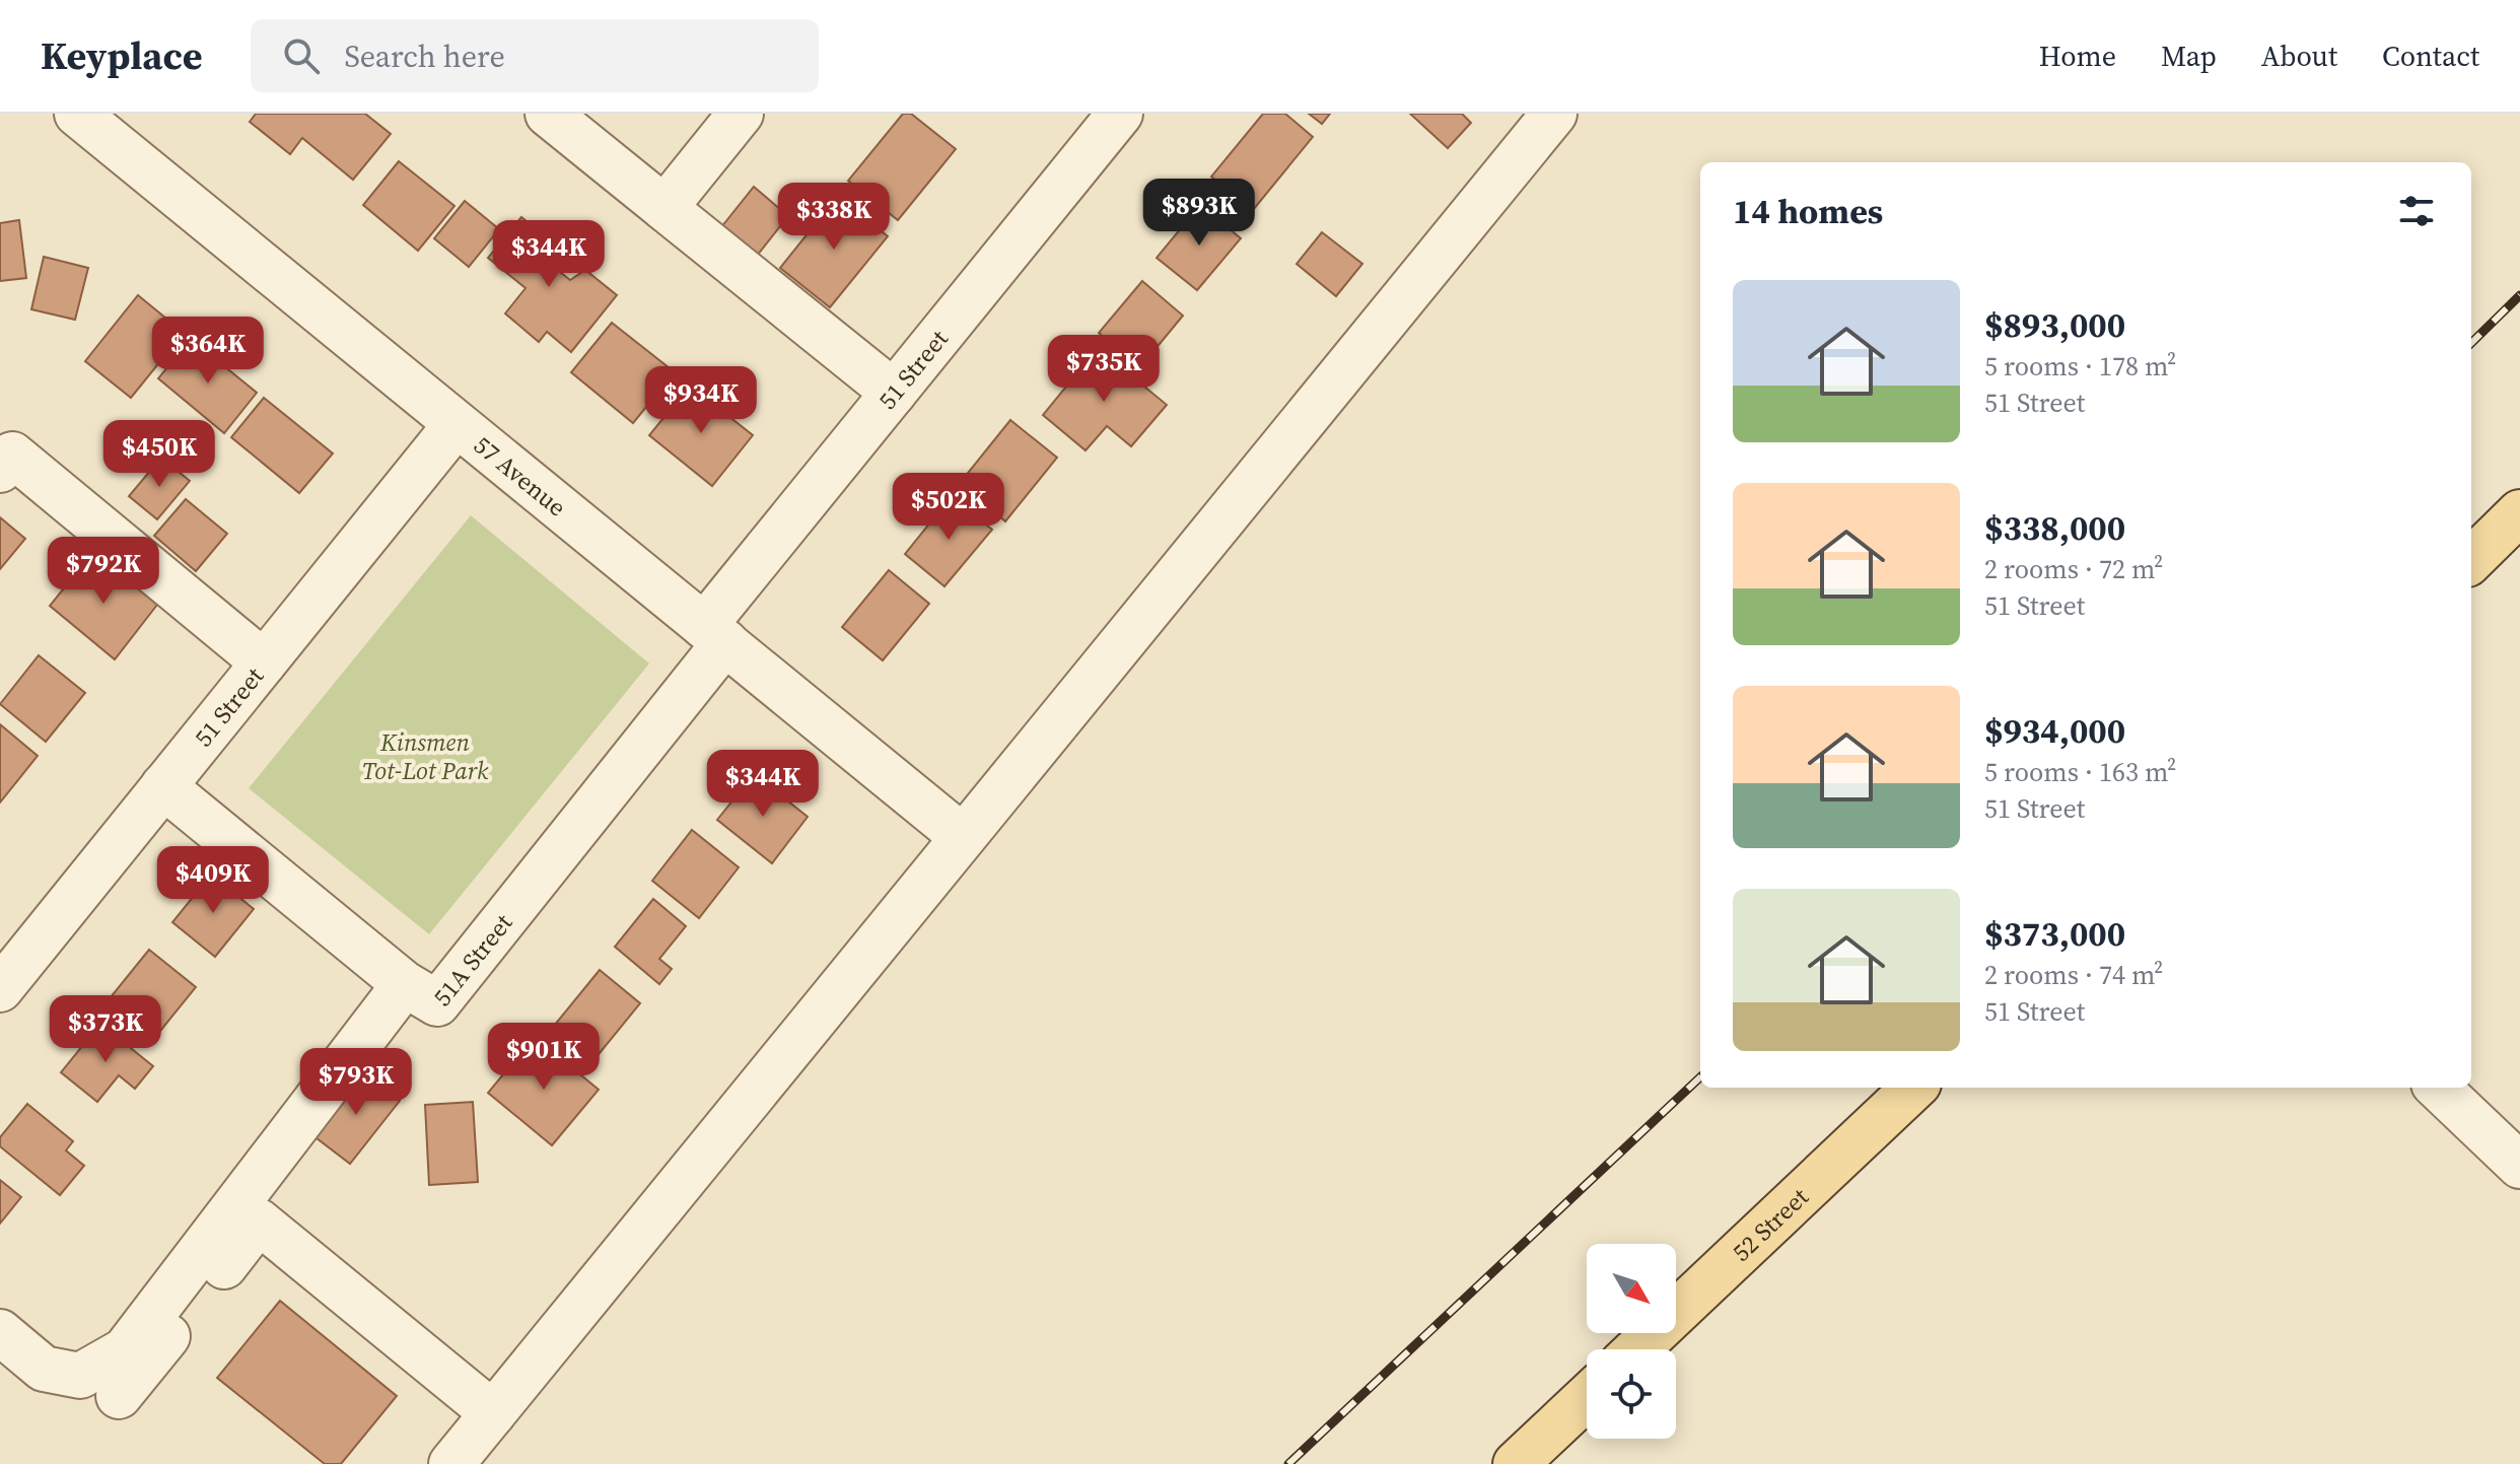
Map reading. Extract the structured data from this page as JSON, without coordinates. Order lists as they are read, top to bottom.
{
  "streets": {
    "main road": ["52 Street"],
    "street": ["51 Street", "57 Avenue", "51A Street"]
  },
  "crossings": [
    ["51 Street", "57 Avenue"],
    ["51 Street", "51A Street"],
    ["57 Avenue", "51A Street"]
  ],
  "parks": ["Kinsmen Tot-Lot Park"],
  "north": "bottom right",
  "page": {
    "header": "Keyplace",
    "search": "Search here",
    "nav": [
      "Home",
      "Map",
      "About",
      "Contact"
    ],
    "heading": "14 homes",
    "price": [
      "$893K",
      "$338K",
      "$344K",
      "$364K",
      "$735K",
      "$934K",
      "$450K",
      "$502K",
      "$792K",
      "$344K",
      "$409K",
      "$373K",
      "$901K",
      "$793K"
    ],
    "list": [
      {
        "name": "$893,000",
        "note": "5 rooms · 178 m² · 51 Street"
      },
      {
        "name": "$338,000",
        "note": "2 rooms · 72 m² · 51 Street"
      },
      {
        "name": "$934,000",
        "note": "5 rooms · 163 m² · 51 Street"
      },
      {
        "name": "$373,000",
        "note": "2 rooms · 74 m² · 51 Street"
      }
    ]
  }
}
